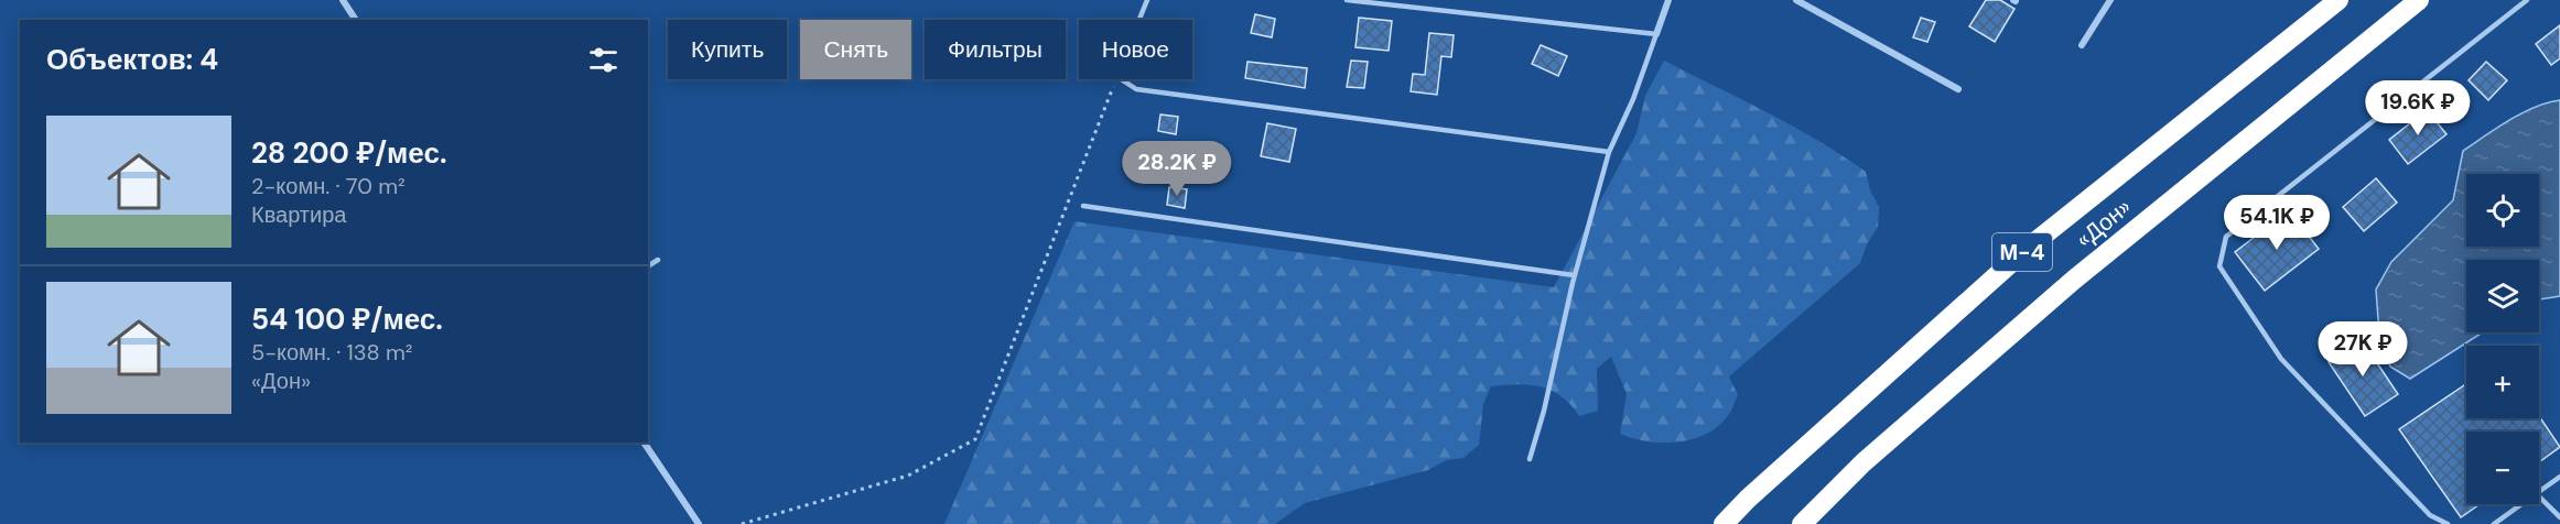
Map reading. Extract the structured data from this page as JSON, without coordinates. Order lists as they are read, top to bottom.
{
  "streets": {
    "highway": ["«Дон»", "М-4"]
  },
  "page": {
    "chip": [
      "Купить",
      "Снять",
      "Фильтры",
      "Новое"
    ],
    "heading": "Объектов: 4",
    "price": [
      "19.6K ₽",
      "28.2K ₽",
      "54.1K ₽",
      "27K ₽"
    ],
    "list": [
      {
        "name": "28 200 ₽/мес.",
        "note": "2-комн. · 70 m² · Квартира"
      },
      {
        "name": "54 100 ₽/мес.",
        "note": "5-комн. · 138 m² · «Дон»"
      }
    ],
    "map_buttons": ["+", "−"]
  }
}
